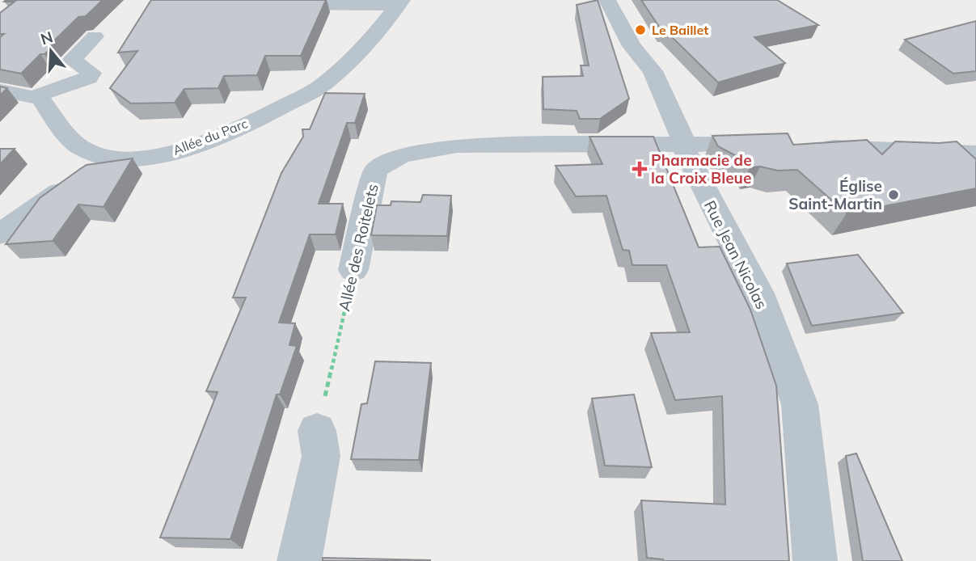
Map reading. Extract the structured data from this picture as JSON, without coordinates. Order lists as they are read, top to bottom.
{
  "streets": {
    "street": ["Allée du Parc", "Allée des Roitelets", "Rue Jean Nicolas"]
  },
  "crossings": [
    ["Allée des Roitelets", "Rue Jean Nicolas"]
  ],
  "places": {
    "other": ["Le Baillet", "Église Saint-Martin"],
    "health": ["Pharmacie de la Croix Bleue"]
  },
  "north": "top"
}
